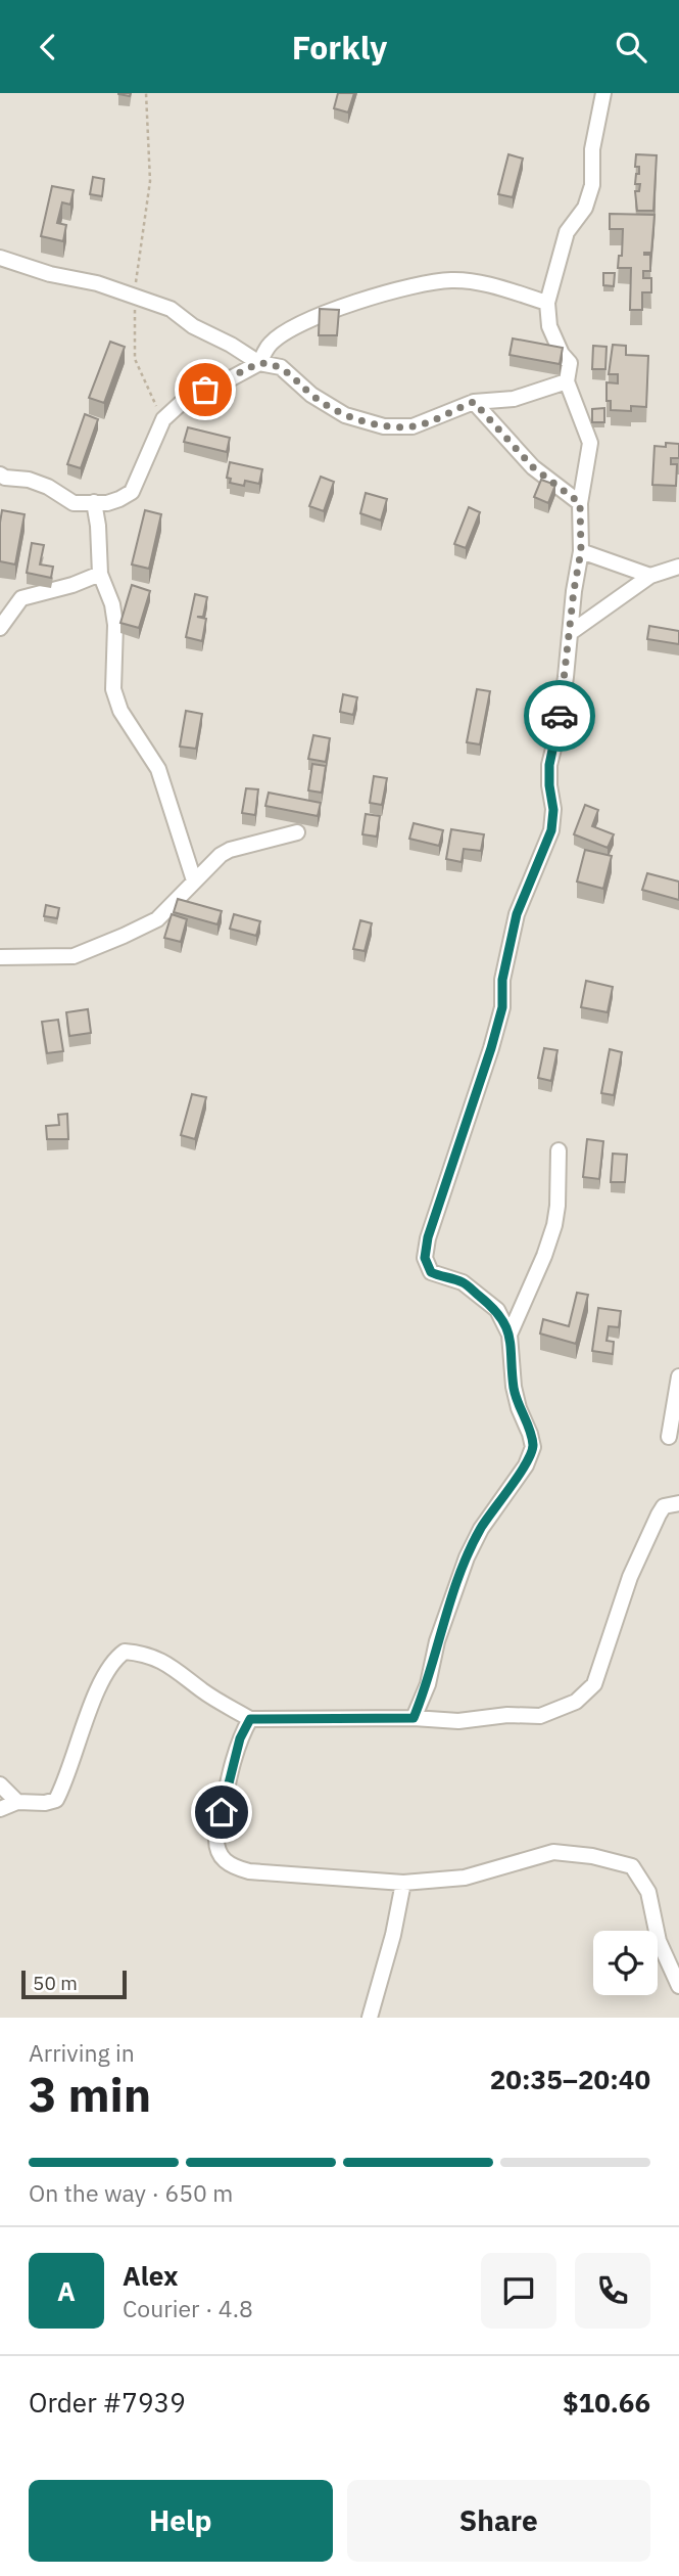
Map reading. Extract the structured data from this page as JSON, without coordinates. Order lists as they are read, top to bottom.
{
  "scale_bar": "50 m",
  "page": {
    "header": "Forkly",
    "scale": "50 m",
    "heading": ["3 min", "Arriving in", "20:35–20:40"],
    "panel": [
      "Alex",
      "Courier · 4.8",
      "Order #7939",
      "$10.66"
    ],
    "bar": "On the way · 650 m",
    "round": "A",
    "buttons": ["Help", "Share"]
  }
}
